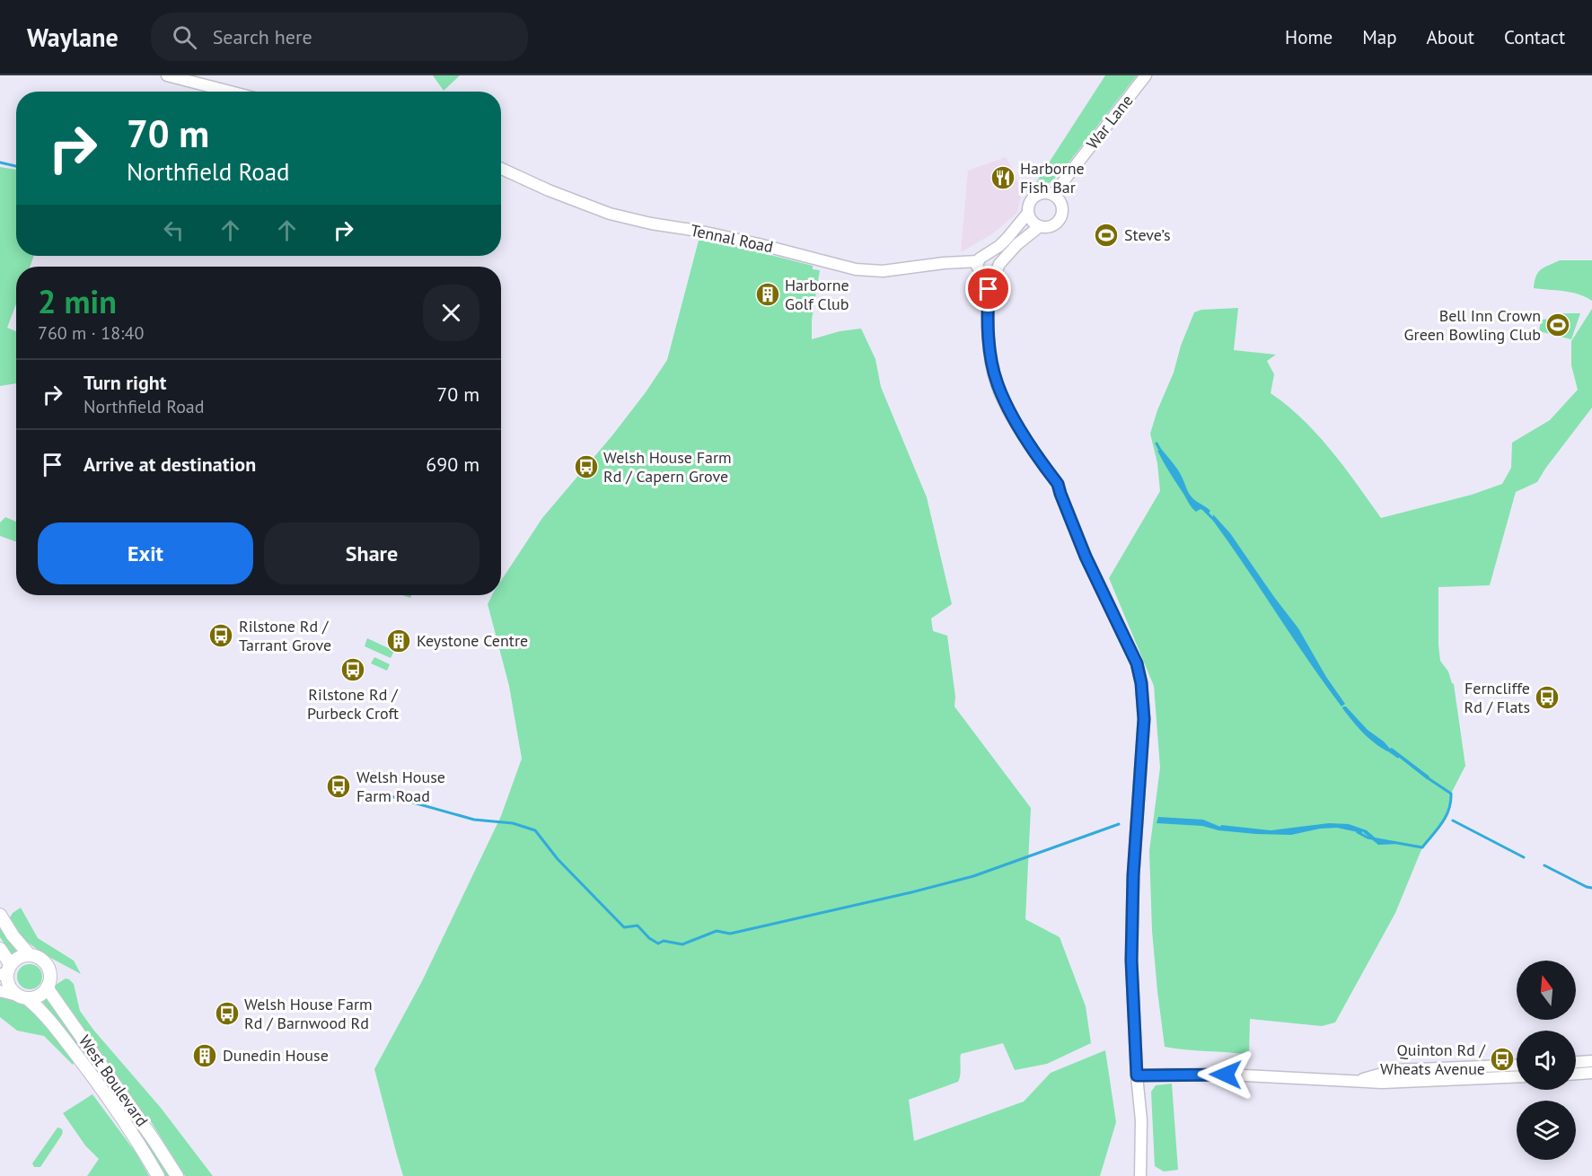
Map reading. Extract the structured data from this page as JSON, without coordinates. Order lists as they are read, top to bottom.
{
  "streets": {
    "main road": ["West Boulevard"],
    "street": ["War Lane", "Tennal Road"]
  },
  "places": {
    "restaurant": ["Harborne Fish Bar"],
    "sports": ["Steve’s", "Bell Inn Crown Green Bowling Club"],
    "building": ["Harborne Golf Club", "Keystone Centre", "Dunedin House"],
    "bus stop": [
      "Welsh House Farm Rd / Capern Grove",
      "Rilstone Rd / Tarrant Grove",
      "Rilstone Rd / Purbeck Croft",
      "Ferncliffe Rd / Flats",
      "Welsh House Farm Road",
      "Welsh House Farm Rd / Barnwood Rd",
      "Quinton Rd / Wheats Avenue"
    ]
  },
  "north": "top",
  "page": {
    "header": "Waylane",
    "search": "Search here",
    "nav": [
      "Home",
      "Map",
      "About",
      "Contact"
    ],
    "turn": ["70 m", "Northfield Road"],
    "heading": ["2 min", "760 m · 18:40"],
    "list": [
      {
        "name": "Turn right",
        "note": "Northfield Road",
        "value": "70 m"
      },
      {
        "name": "Arrive at destination",
        "value": "690 m"
      }
    ],
    "buttons": ["Exit", "Share"]
  }
}
